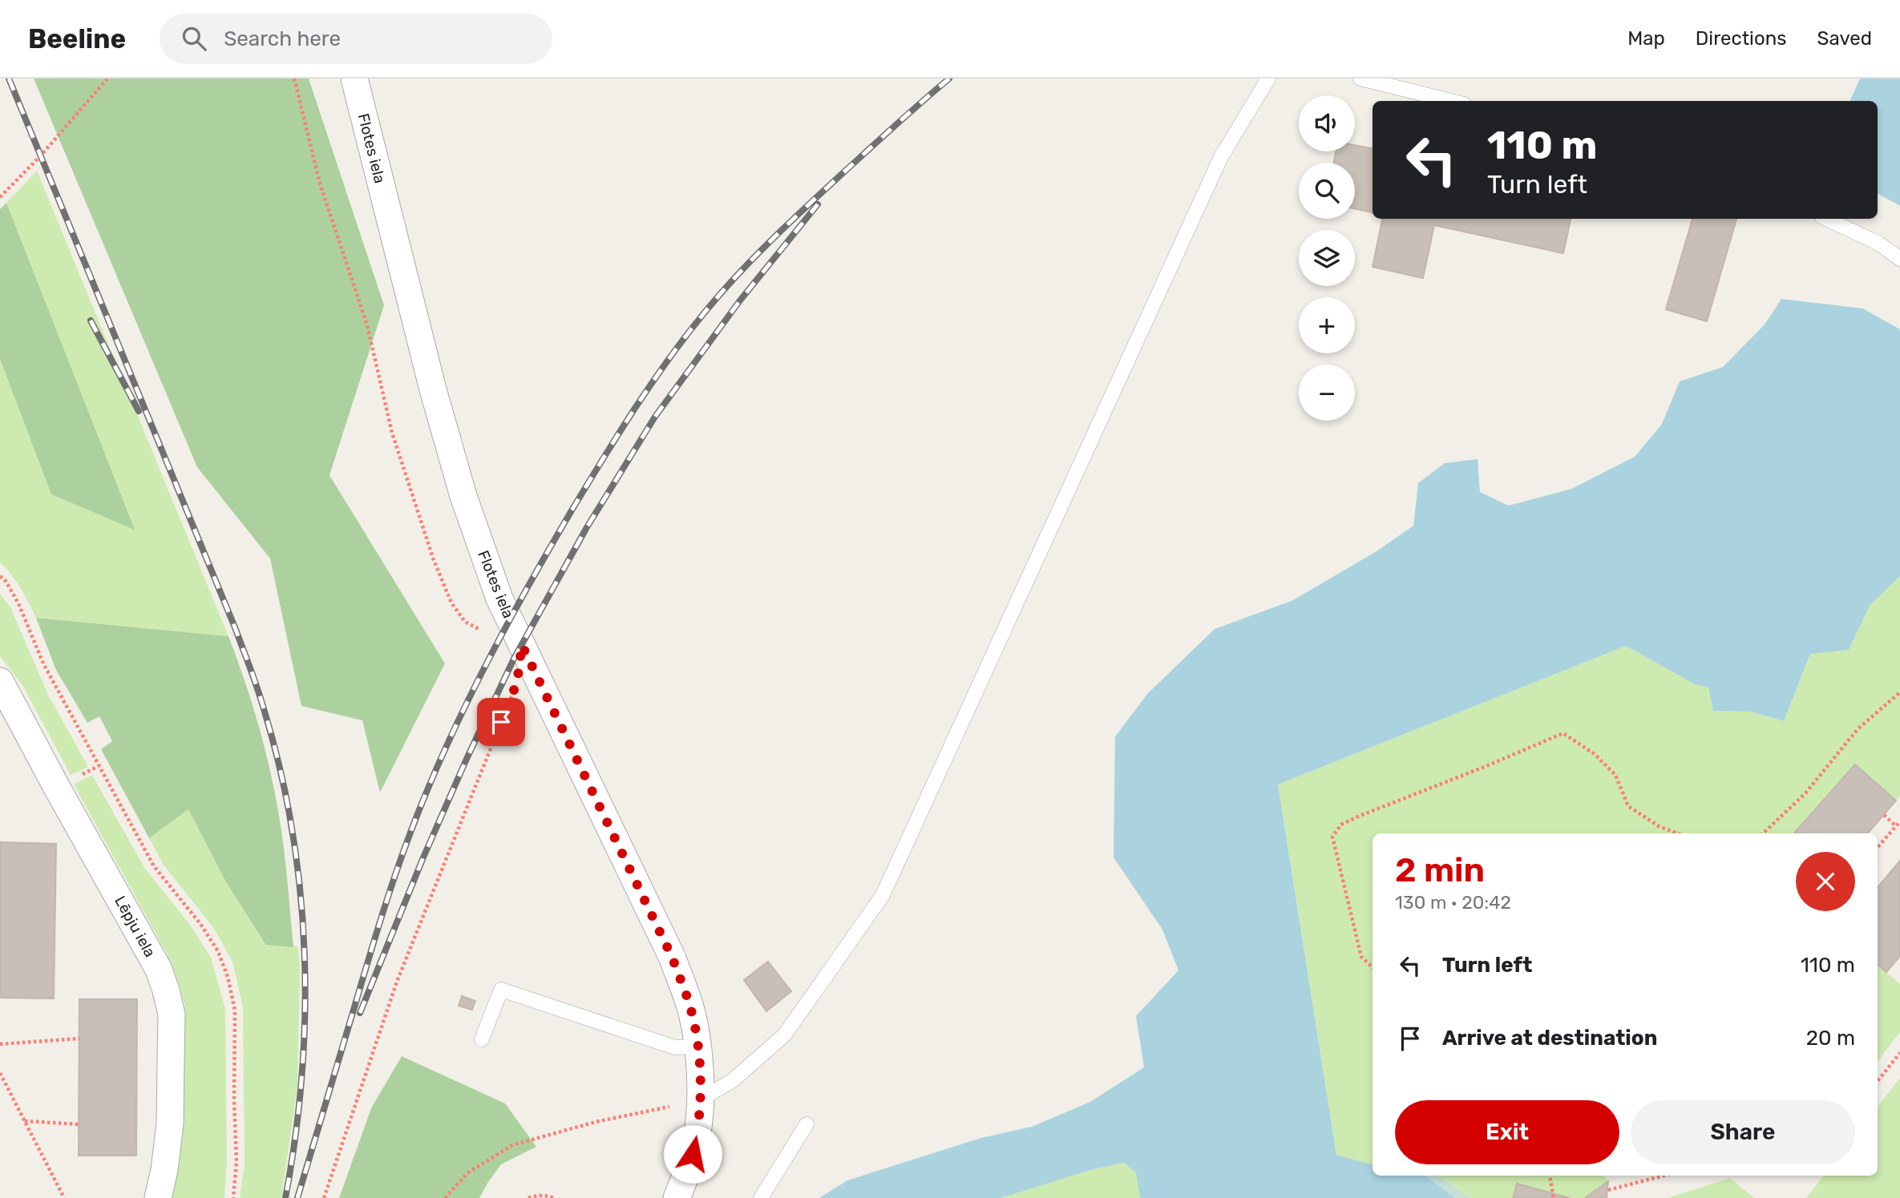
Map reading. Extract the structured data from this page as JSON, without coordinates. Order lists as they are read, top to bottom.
{
  "streets": {
    "street": ["Flotes iela", "Lēpju iela"]
  },
  "page": {
    "header": "Beeline",
    "search": "Search here",
    "nav": ["Map", "Directions", "Saved"],
    "map_buttons": ["+", "−"],
    "turn": ["110 m", "Turn left"],
    "heading": ["2 min", "130 m · 20:42"],
    "list": [
      {
        "name": "Turn left",
        "value": "110 m"
      },
      {
        "name": "Arrive at destination",
        "value": "20 m"
      }
    ],
    "buttons": ["Exit", "Share"]
  }
}
